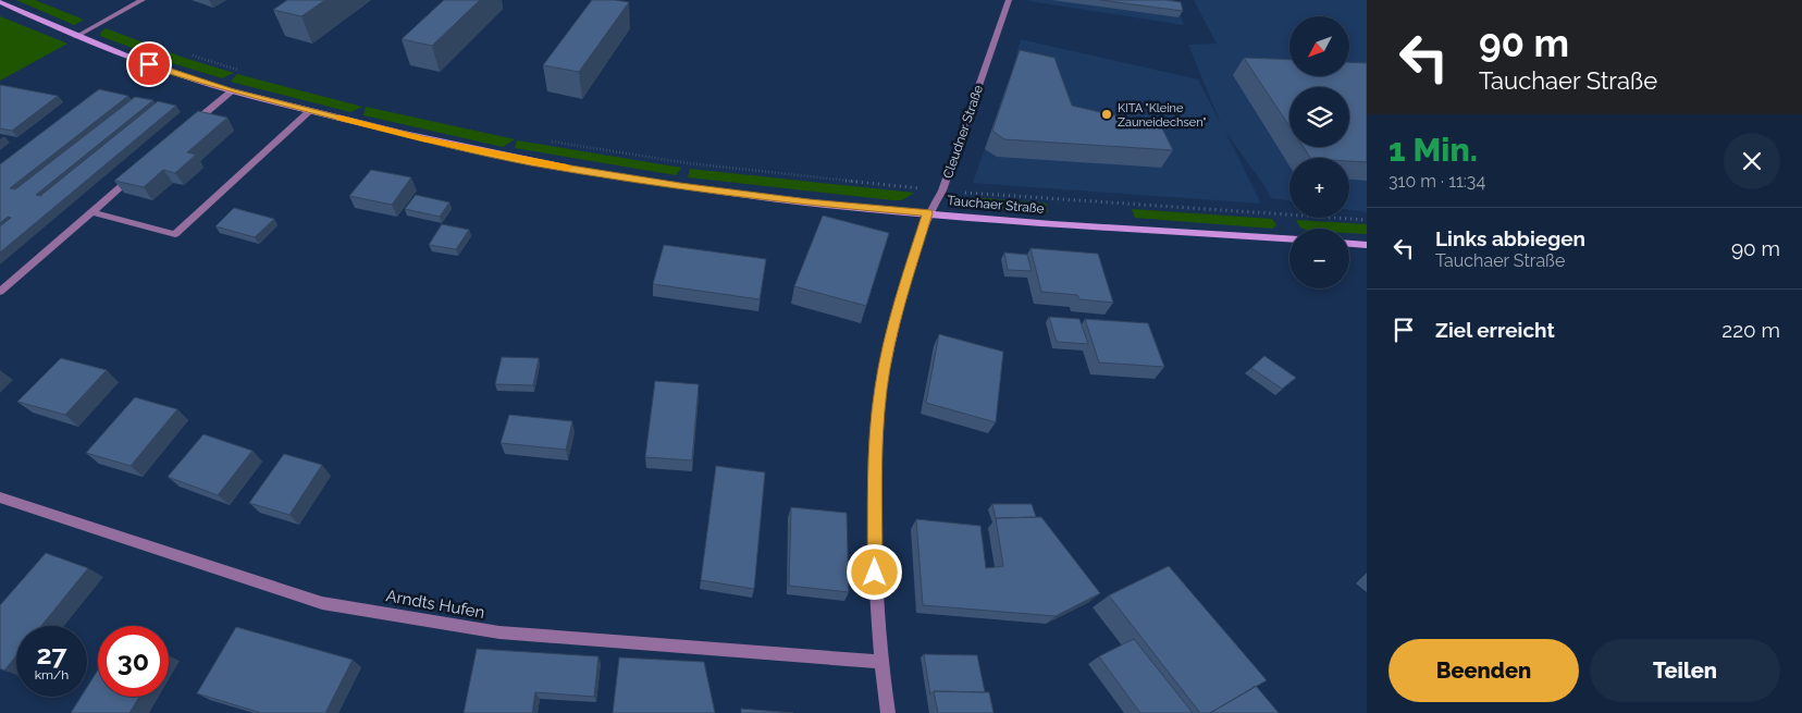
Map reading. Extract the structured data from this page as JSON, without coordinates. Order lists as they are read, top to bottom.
{
  "streets": {
    "main road": ["Tauchaer Straße"],
    "street": ["Cleudner Straße", "Arndts Hufen"]
  },
  "crossings": [
    ["Cleudner Straße", "Tauchaer Straße"],
    ["Cleudner Straße", "Arndts Hufen"]
  ],
  "places": ["KITA \"Kleine Zauneidechsen\""],
  "north": "bottom left",
  "page": {
    "turn": ["90 m", "Tauchaer Straße"],
    "map_buttons": ["+", "−"],
    "heading": ["1 Min.", "310 m · 11:34"],
    "list": [
      {
        "name": "Links abbiegen",
        "note": "Tauchaer Straße",
        "value": "90 m"
      },
      {
        "name": "Ziel erreicht",
        "value": "220 m"
      }
    ],
    "speed": "27 km/h",
    "limit": "30",
    "buttons": ["Beenden", "Teilen"]
  }
}
